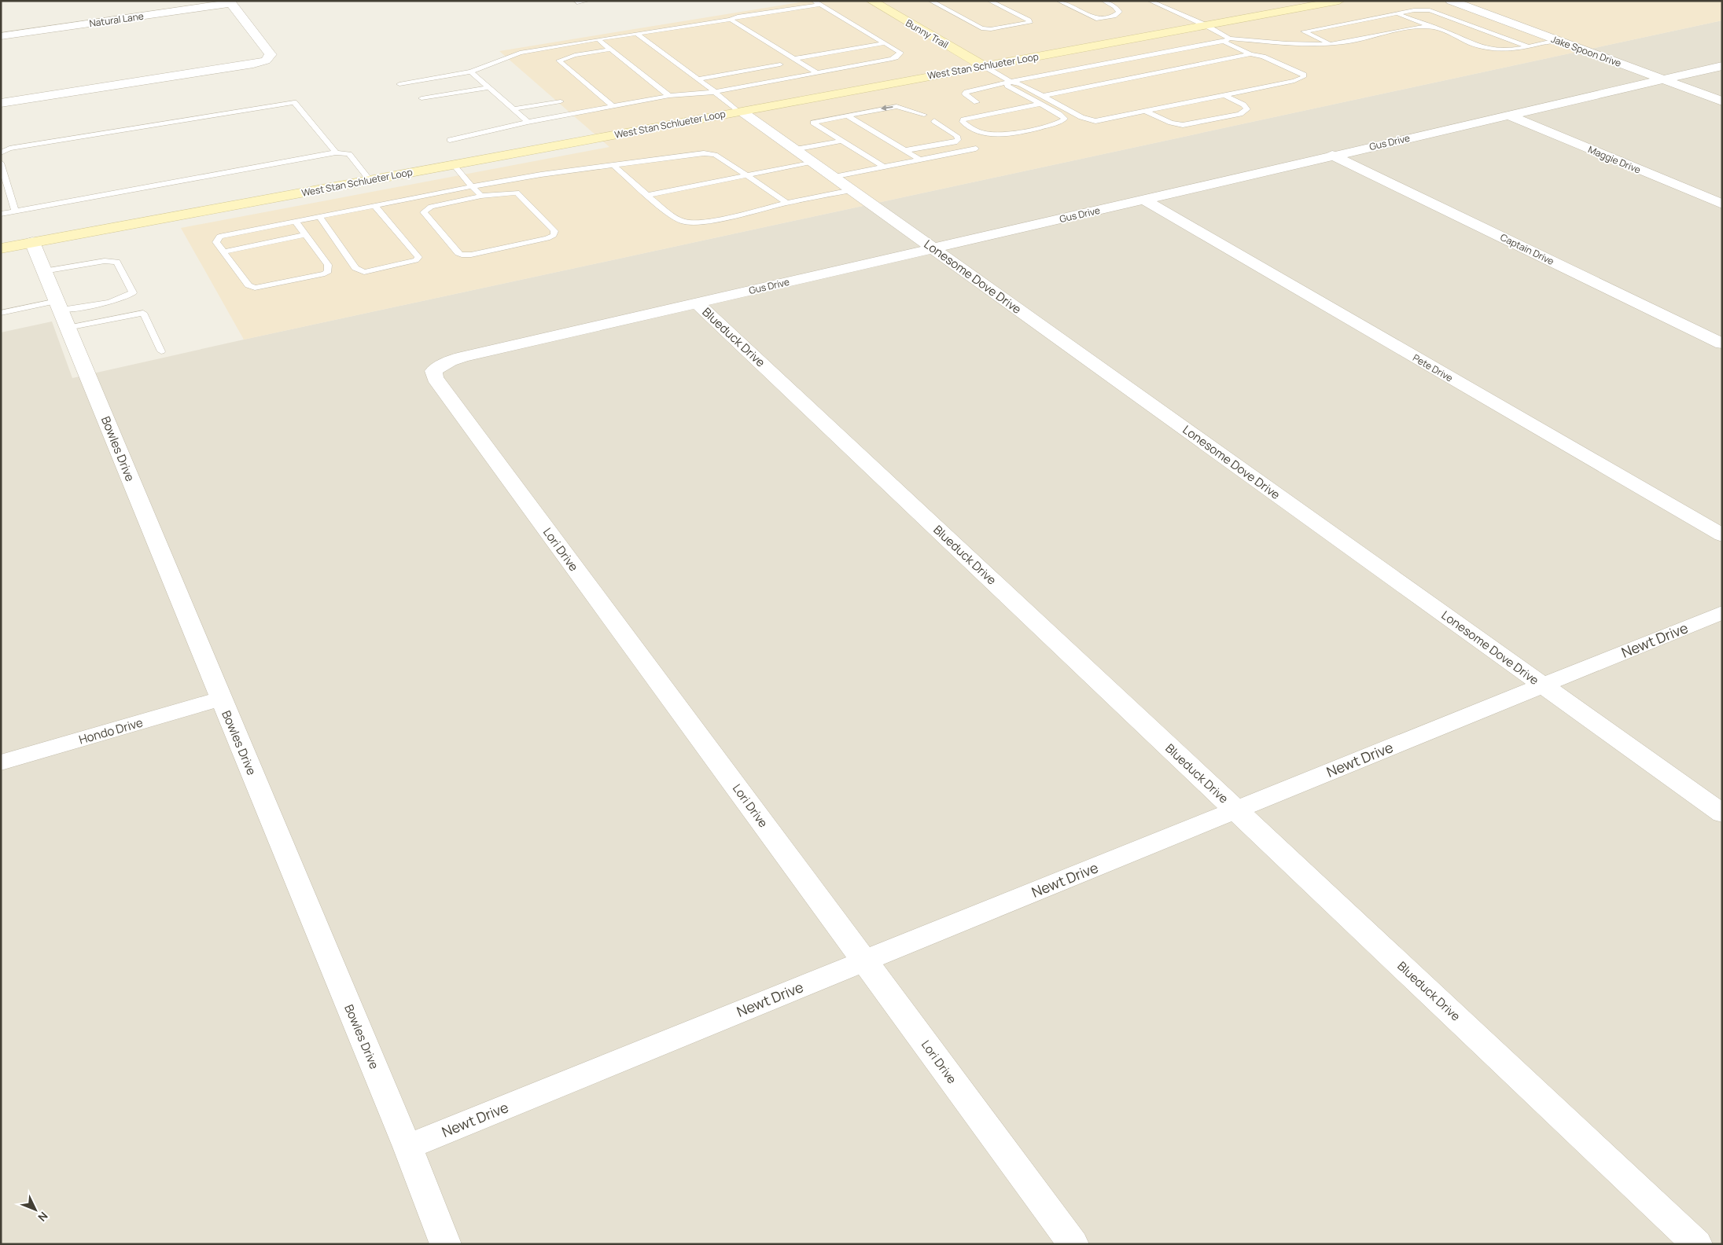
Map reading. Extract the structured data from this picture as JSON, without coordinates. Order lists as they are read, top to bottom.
{
  "streets": {
    "main road": ["Bunny Trail", "West Stan Schlueter Loop"],
    "street": [
      "Natural Lane",
      "Jake Spoon Drive",
      "Gus Drive",
      "Maggie Drive",
      "Captain Drive",
      "Lonesome Dove Drive",
      "Blueduck Drive",
      "Pete Drive",
      "Bowles Drive",
      "Lori Drive",
      "Newt Drive",
      "Hondo Drive"
    ]
  },
  "crossings": [
    ["Bunny Trail", "West Stan Schlueter Loop"],
    ["Jake Spoon Drive", "Gus Drive"],
    ["West Stan Schlueter Loop", "Lonesome Dove Drive"],
    ["West Stan Schlueter Loop", "Bowles Drive"],
    ["Gus Drive", "Maggie Drive"],
    ["Gus Drive", "Captain Drive"],
    ["Gus Drive", "Lonesome Dove Drive"],
    ["Gus Drive", "Blueduck Drive"],
    ["Gus Drive", "Pete Drive"],
    ["Gus Drive", "Lori Drive"],
    ["Lonesome Dove Drive", "Newt Drive"],
    ["Blueduck Drive", "Newt Drive"],
    ["Bowles Drive", "Newt Drive"],
    ["Bowles Drive", "Hondo Drive"],
    ["Lori Drive", "Newt Drive"]
  ],
  "north": "bottom right"
}
